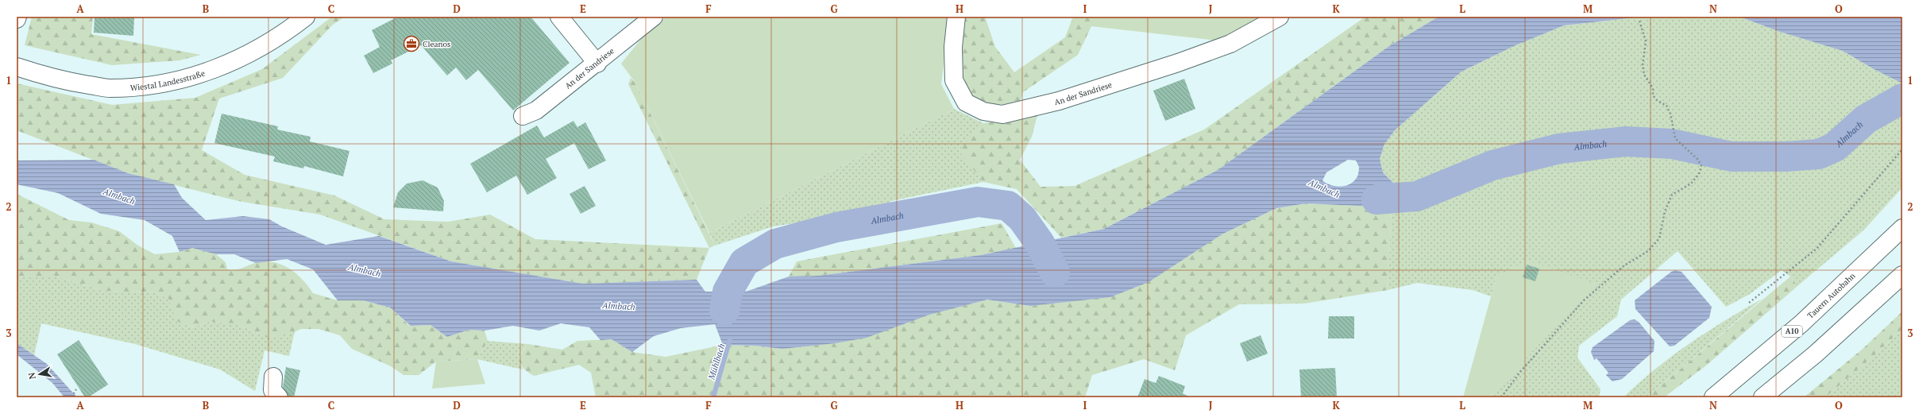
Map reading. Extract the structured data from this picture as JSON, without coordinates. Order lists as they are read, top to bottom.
{
  "streets": {
    "main road": [
      "An der Sandriese",
      "Wiestal Landesstraße",
      "Tauern Autobahn",
      "A10"
    ]
  },
  "water": ["Almbach", "Mühlbach"],
  "places": {
    "office": ["Cleanos"]
  },
  "north": "left",
  "grid": {
    "columns": [
      "A",
      "B",
      "C",
      "D",
      "E",
      "F",
      "G",
      "H",
      "I",
      "J",
      "K",
      "L",
      "M",
      "N",
      "O"
    ],
    "rows": ["1", "2", "3"]
  }
}
